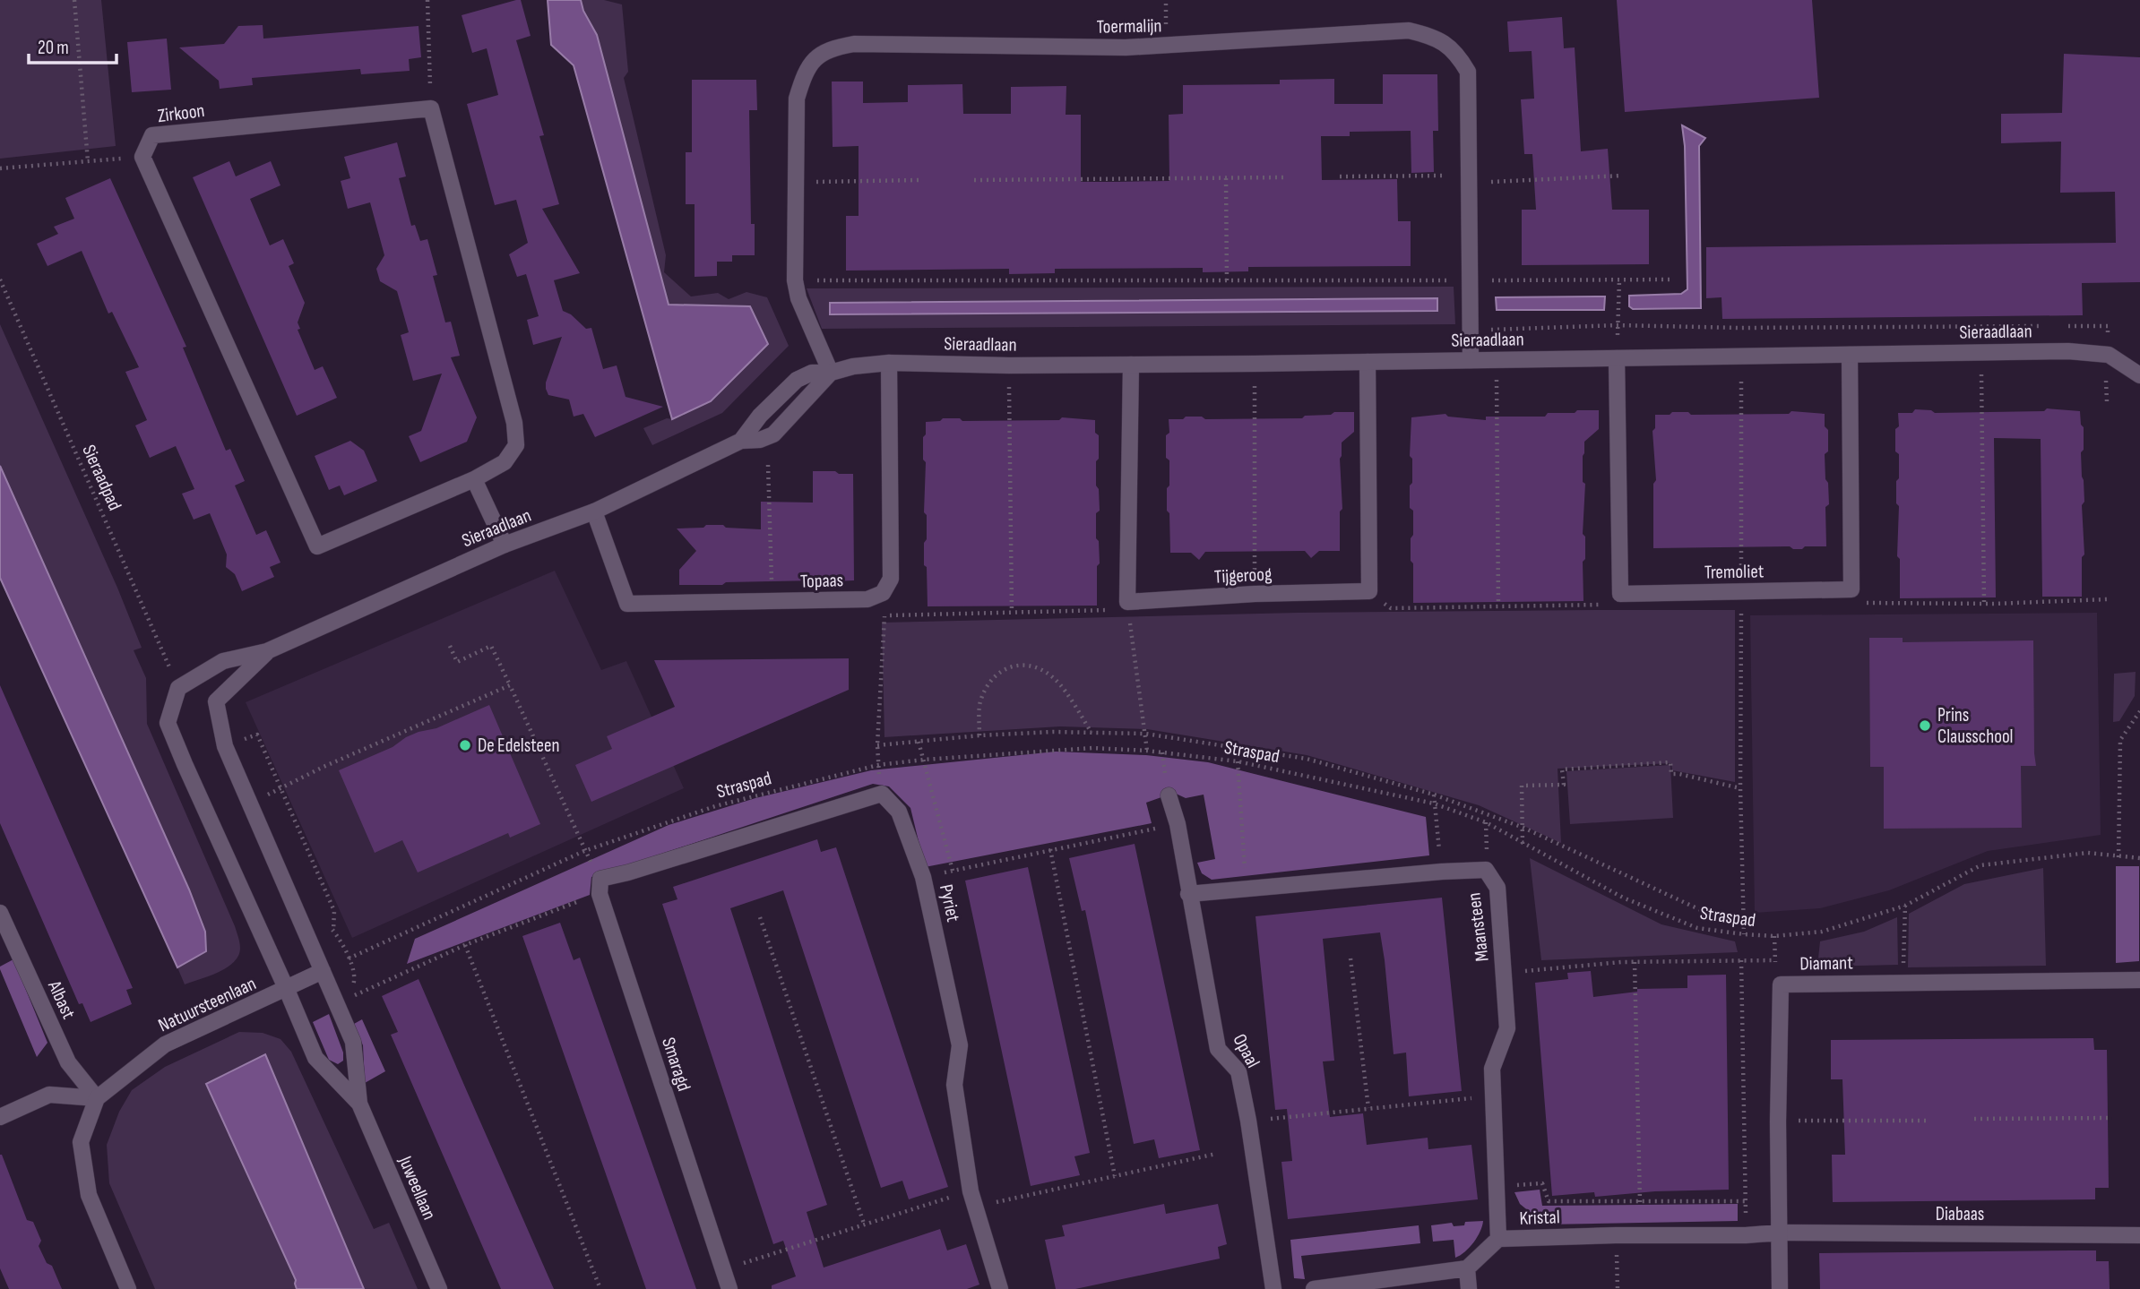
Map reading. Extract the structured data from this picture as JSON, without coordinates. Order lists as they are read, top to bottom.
{
  "streets": {
    "street": [
      "Toermalijn",
      "Zirkoon",
      "Sieraadlaan",
      "Tremoliet",
      "Tijgeroog",
      "Topaas",
      "Pyriet",
      "Maansteen",
      "Diamant",
      "Albast",
      "Natuursteenlaan",
      "Opaal",
      "Smaragd",
      "Juweellaan",
      "Diabaas",
      "Kristal"
    ],
    "path": ["Sieraadpad", "Straspad"]
  },
  "crossings": [
    ["Toermalijn", "Sieraadlaan"],
    ["Sieraadlaan", "Sieraadpad"],
    ["Sieraadlaan", "Topaas"],
    ["Sieraadlaan", "Natuursteenlaan"],
    ["Sieraadlaan", "Juweellaan"],
    ["Pyriet", "Smaragd"],
    ["Maansteen", "Opaal"],
    ["Maansteen", "Kristal"],
    ["Diamant", "Diabaas"],
    ["Diamant", "Kristal"],
    ["Albast", "Natuursteenlaan"],
    ["Natuursteenlaan", "Juweellaan"],
    ["Diabaas", "Kristal"]
  ],
  "places": ["Prins Clausschool", "De Edelsteen"],
  "scale_bar": "20 m"
}
